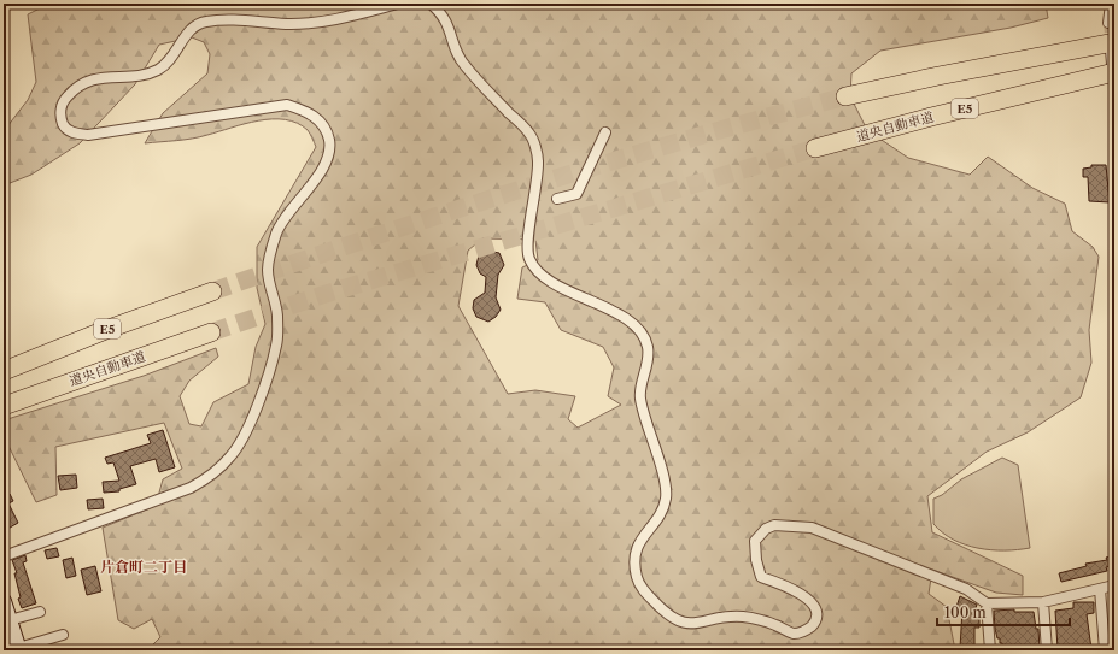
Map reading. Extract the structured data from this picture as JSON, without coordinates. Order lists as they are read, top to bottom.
{
  "streets": {
    "highway": ["E5", "道央自動車道"]
  },
  "districts": ["片倉町二丁目"],
  "scale_bar": "100 m"
}
